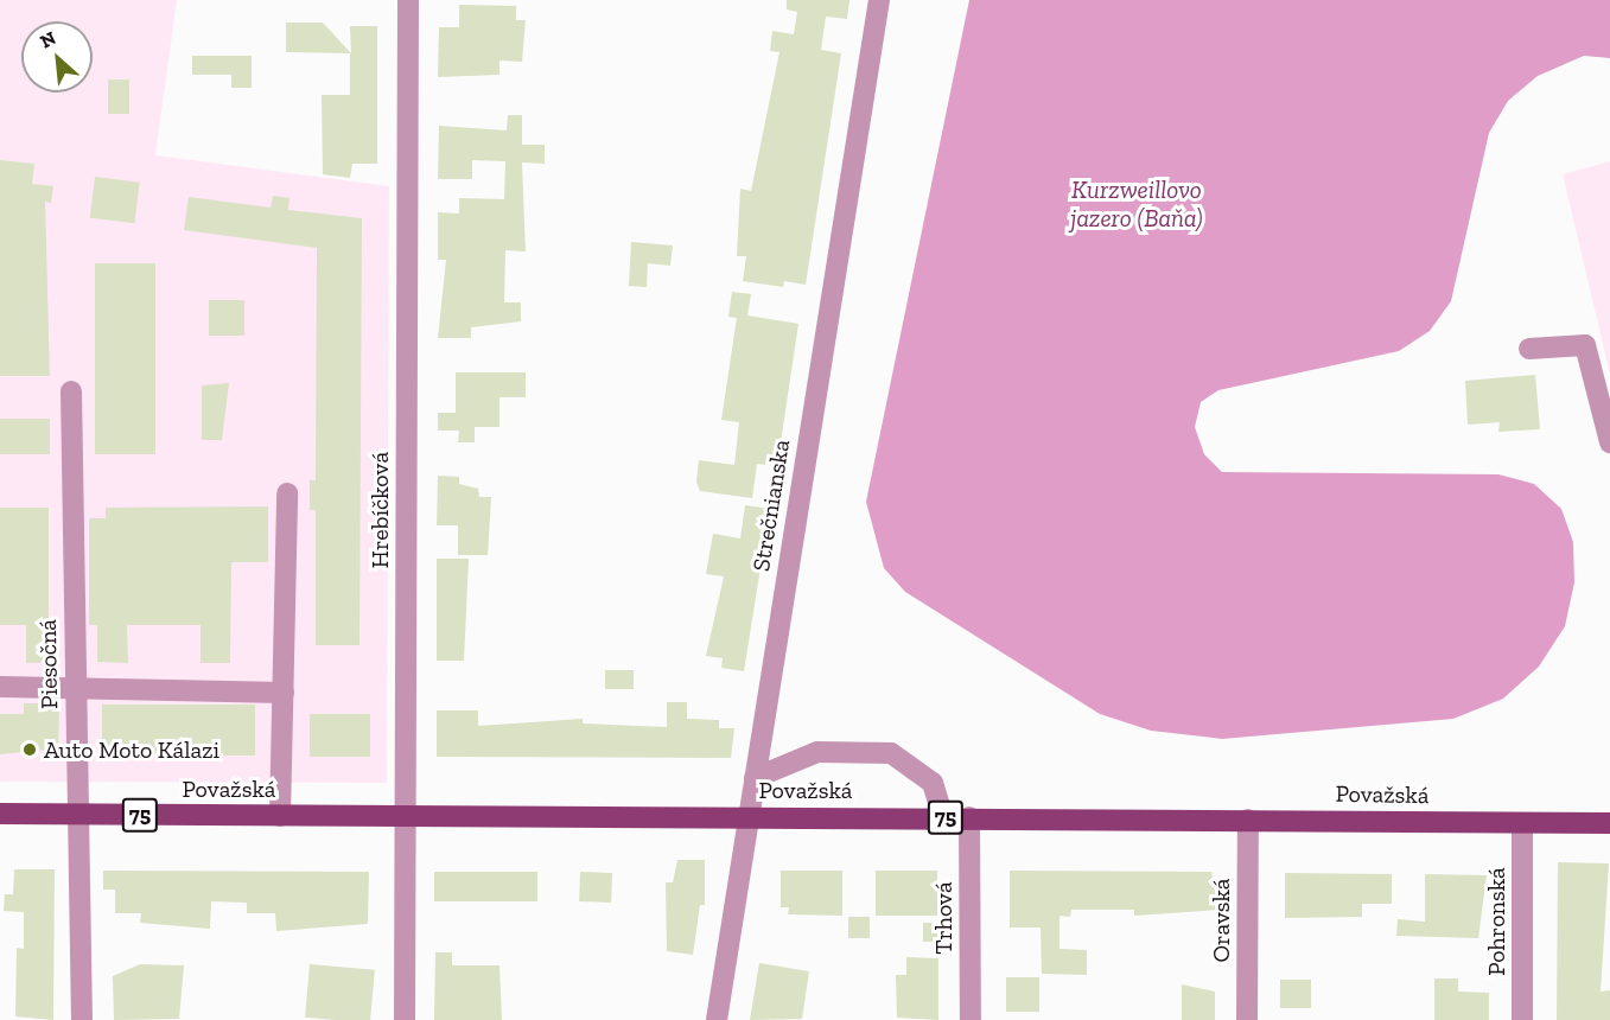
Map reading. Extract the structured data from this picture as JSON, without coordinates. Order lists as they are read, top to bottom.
{
  "streets": {
    "main road": ["Považská", "75"],
    "street": [
      "Strečnianska",
      "Hrebíčková",
      "Piesočná",
      "Trhová",
      "Oravská",
      "Pohronská"
    ]
  },
  "crossings": [
    ["Strečnianska", "Považská"],
    ["Hrebíčková", "Považská"],
    ["Piesočná", "Považská"],
    ["Považská", "Trhová"],
    ["Považská", "Oravská"],
    ["Považská", "Pohronská"]
  ],
  "water": ["Kurzweillovo jazero (Baňa)"],
  "places": ["Auto Moto Kálazi"],
  "north": "top left"
}
